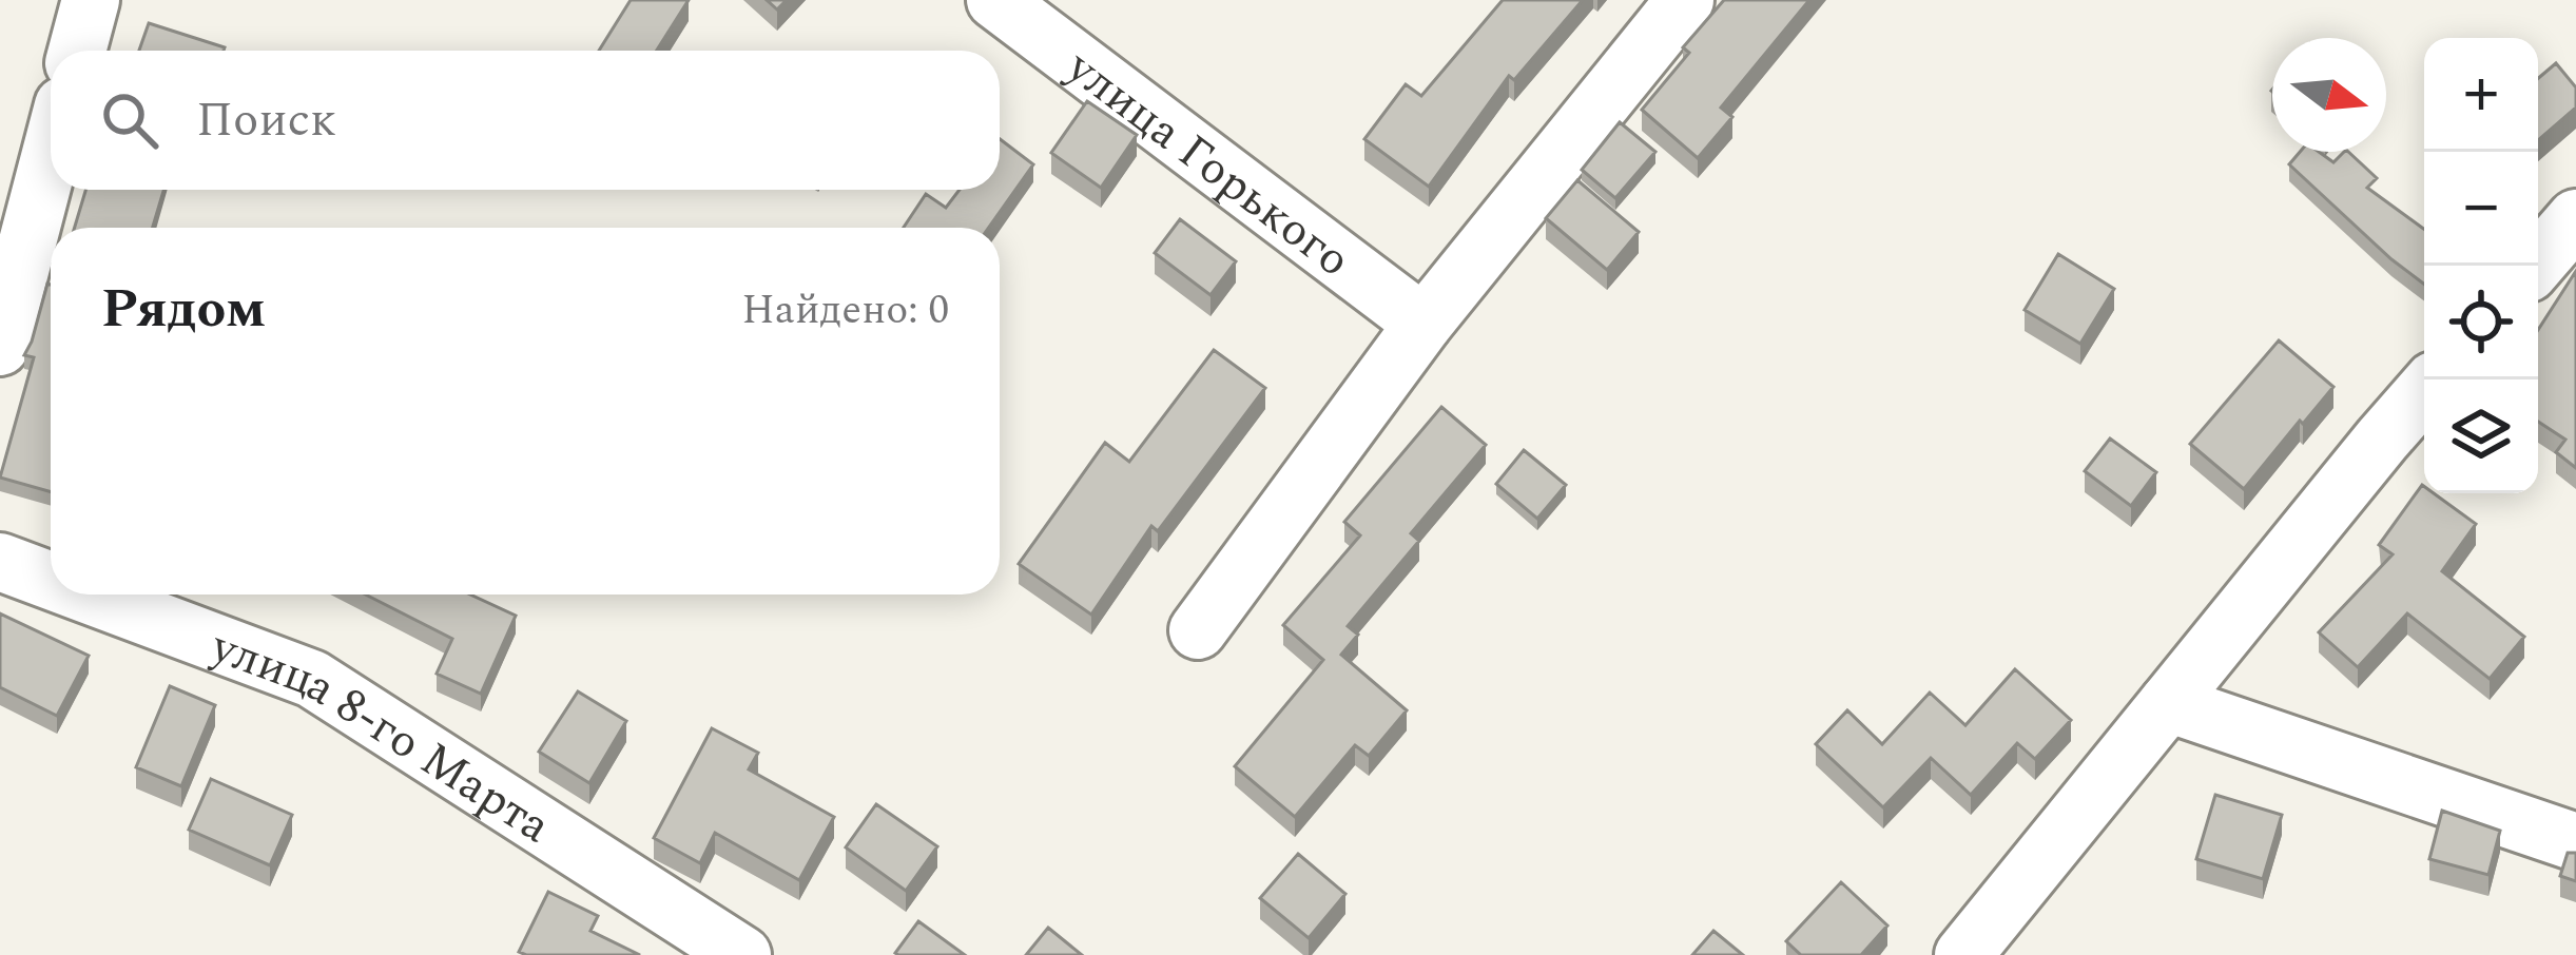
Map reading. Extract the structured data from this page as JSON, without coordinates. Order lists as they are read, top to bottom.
{
  "streets": {
    "street": ["улица Горького", "улица 8-го Марта"]
  },
  "north": "right",
  "page": {
    "map_buttons": ["+", "−"],
    "search": "Поиск",
    "heading": ["Рядом", "Найдено: 0"]
  }
}
